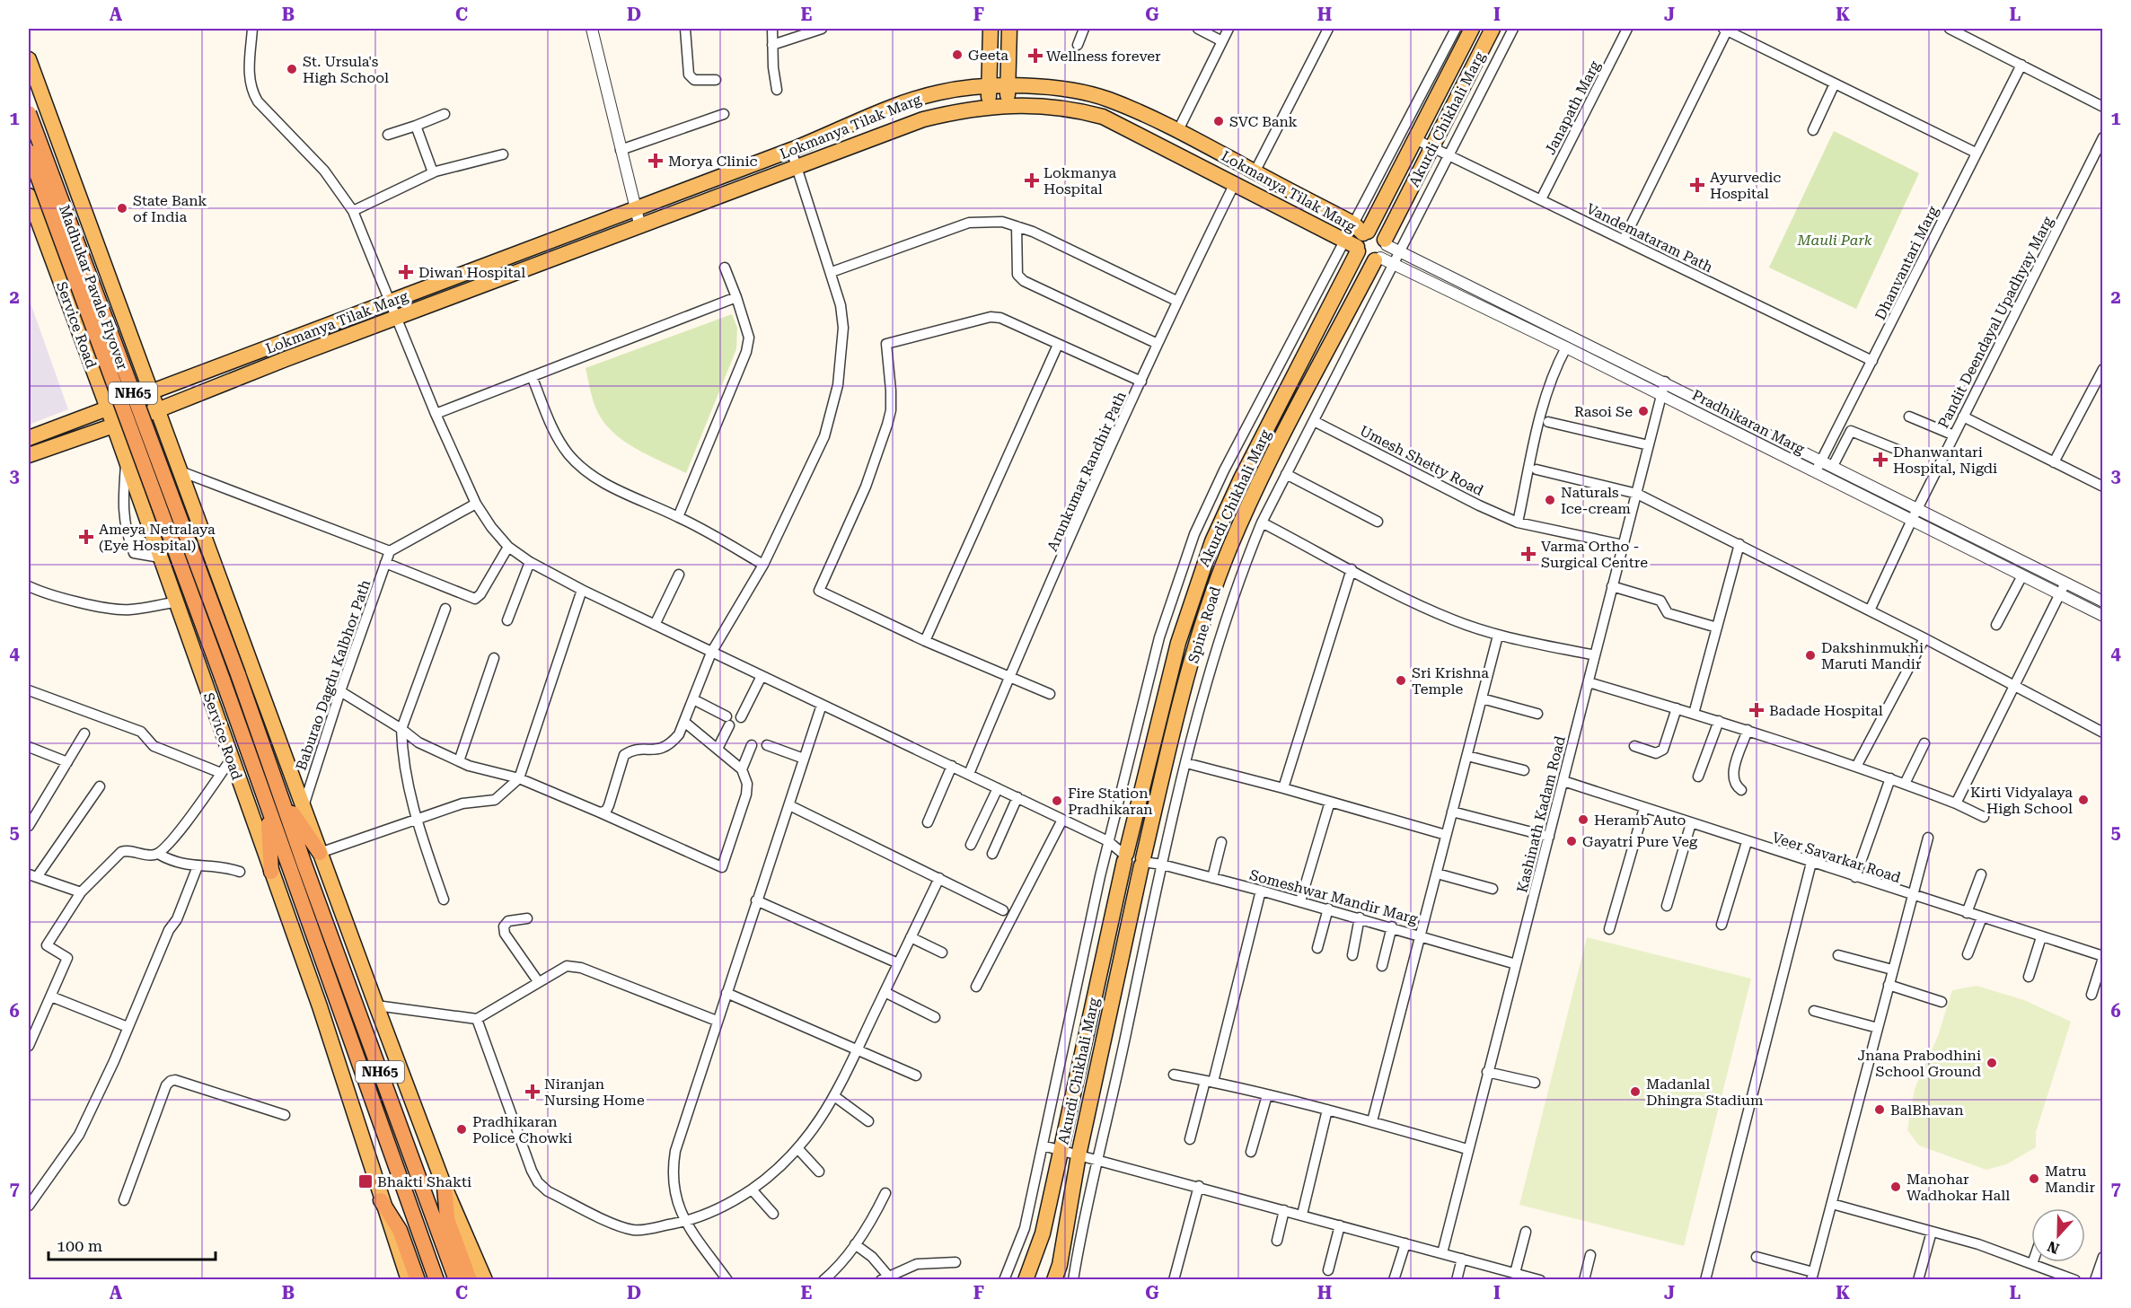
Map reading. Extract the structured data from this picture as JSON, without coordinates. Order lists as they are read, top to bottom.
{
  "streets": {
    "highway": ["Madhukar Pavale Flyover", "NH65"],
    "main road": [
      "Akurdi Chikhali Marg",
      "Lokmanya Tilak Marg",
      "Service Road",
      "Spine Road"
    ],
    "street": [
      "Janapath Marg",
      "Vandemataram Path",
      "Dhanvantari Marg",
      "Pandit Deendayal Upadhyay Marg",
      "Pradhikaran Marg",
      "Umesh Shetty Road",
      "Arunkumar Randhir Path",
      "Baburao Dagdu Kalbhor Path",
      "Kashinath Kadam Road",
      "Veer Savarkar Road",
      "Someshwar Mandir Marg"
    ]
  },
  "crossings": [
    ["Janapath Marg", "Vandemataram Path"],
    ["Akurdi Chikhali Marg", "Lokmanya Tilak Marg"],
    ["Akurdi Chikhali Marg", "Vandemataram Path"],
    ["Akurdi Chikhali Marg", "Pradhikaran Marg"],
    ["Akurdi Chikhali Marg", "Spine Road"],
    ["Akurdi Chikhali Marg", "Someshwar Mandir Marg"],
    ["Lokmanya Tilak Marg", "Service Road"],
    ["Lokmanya Tilak Marg", "Arunkumar Randhir Path"],
    ["Vandemataram Path", "Dhanvantari Marg"],
    ["Dhanvantari Marg", "Pradhikaran Marg"],
    ["Madhukar Pavale Flyover", "NH65"],
    ["Pandit Deendayal Upadhyay Marg", "Pradhikaran Marg"],
    ["Pradhikaran Marg", "Spine Road"],
    ["Pradhikaran Marg", "Kashinath Kadam Road"],
    ["Umesh Shetty Road", "Kashinath Kadam Road"],
    ["Spine Road", "Someshwar Mandir Marg"],
    ["Kashinath Kadam Road", "Veer Savarkar Road"],
    ["Kashinath Kadam Road", "Someshwar Mandir Marg"]
  ],
  "parks": ["Mauli Park"],
  "places": {
    "other": [
      "Geeta",
      "St. Ursula's High School",
      "SVC Bank",
      "State Bank of India",
      "Rasoi Se",
      "Naturals Ice-cream",
      "Dakshinmukhi Maruti Mandir",
      "Sri Krishna Temple",
      "Kirti Vidyalaya High School",
      "Fire Station Pradhikaran",
      "Heramb Auto",
      "Gayatri Pure Veg",
      "Jnana Prabodhini School Ground",
      "Madanlal Dhingra Stadium",
      "BalBhavan",
      "Pradhikaran Police Chowki",
      "Matru Mandir",
      "Manohar Wadhokar Hall"
    ],
    "health": [
      "Wellness forever",
      "Morya Clinic",
      "Lokmanya Hospital",
      "Ayurvedic Hospital",
      "Diwan Hospital",
      "Dhanwantari Hospital, Nigdi",
      "Ameya Netralaya (Eye Hospital)",
      "Varma Ortho - Surgical Centre",
      "Badade Hospital",
      "Niranjan Nursing Home"
    ],
    "transit": ["Bhakti Shakti"]
  },
  "scale_bar": "100 m",
  "north": "bottom",
  "grid": {
    "columns": [
      "A",
      "B",
      "C",
      "D",
      "E",
      "F",
      "G",
      "H",
      "I",
      "J",
      "K",
      "L"
    ],
    "rows": [
      "1",
      "2",
      "3",
      "4",
      "5",
      "6",
      "7"
    ]
  }
}
